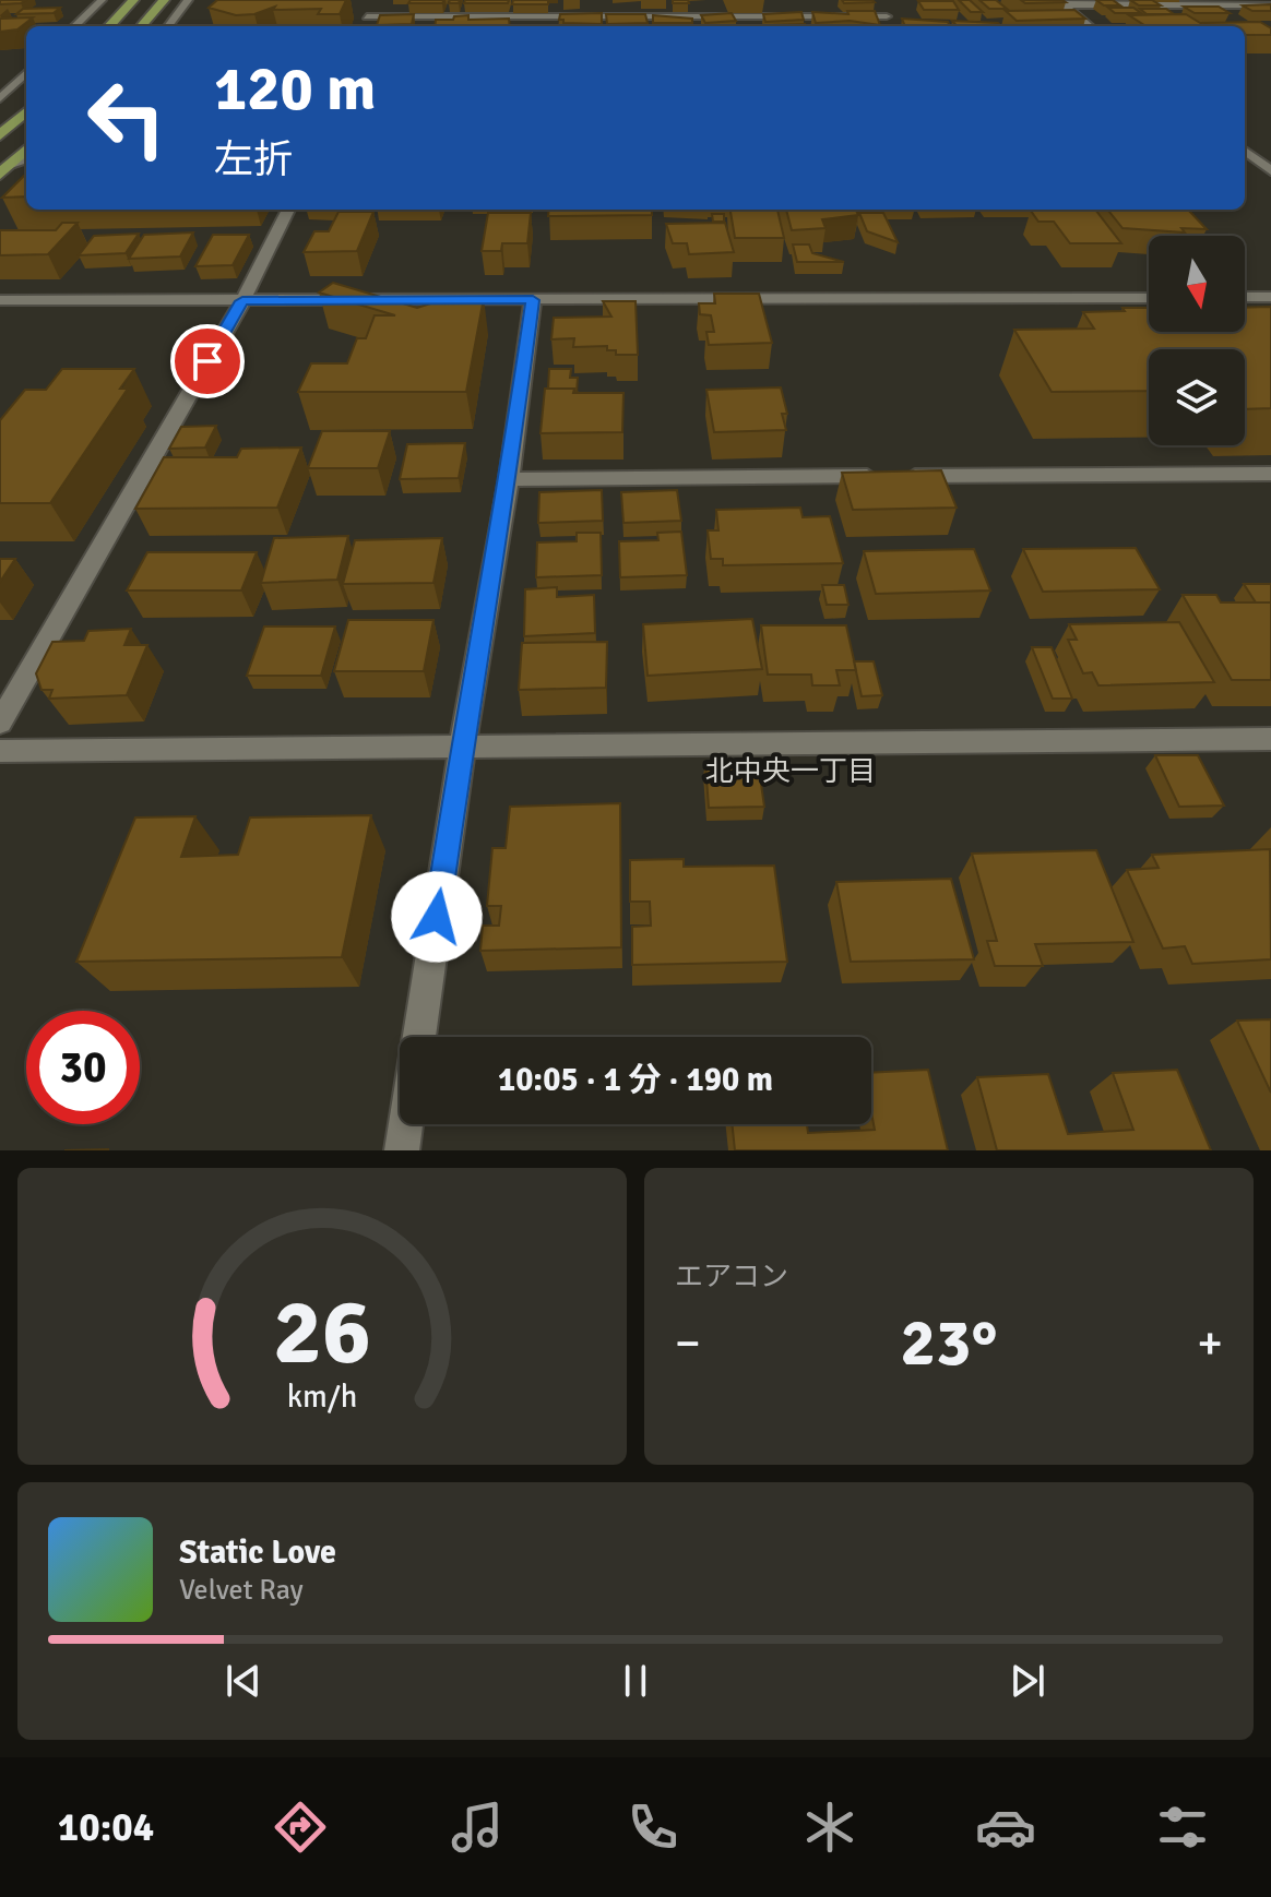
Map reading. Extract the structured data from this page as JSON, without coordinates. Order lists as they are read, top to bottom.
{
  "districts": ["北中央一丁目"],
  "north": "bottom",
  "page": {
    "turn": ["120 m", "左折"],
    "limit": "30",
    "trip": "10:05 · 1 分 · 190 m",
    "tile": "エアコン",
    "heat": ["−", "23°", "+"],
    "song": ["Static Love", "Velvet Ray"],
    "tabs": "10:04",
    "gauge": ["26", "km/h"]
  }
}
